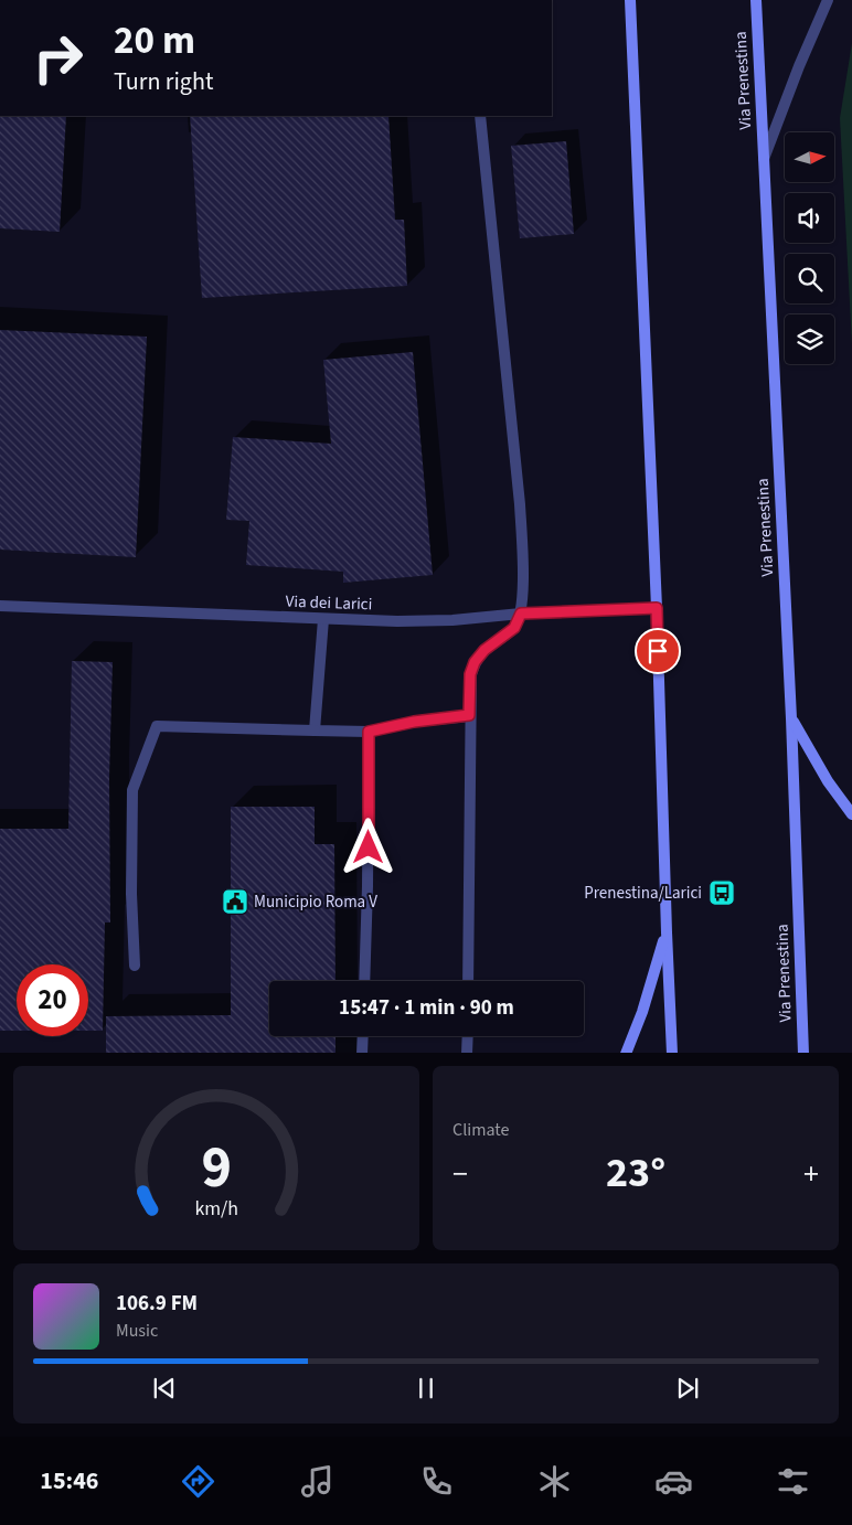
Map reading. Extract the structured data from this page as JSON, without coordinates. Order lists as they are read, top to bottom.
{
  "streets": {
    "main road": ["Via Prenestina"],
    "street": ["Via dei Larici"]
  },
  "places": {
    "bus stop": ["Prenestina/Larici"],
    "public building": ["Municipio Roma V"]
  },
  "north": "right",
  "page": {
    "turn": ["20 m", "Turn right"],
    "limit": "20",
    "trip": "15:47 · 1 min · 90 m",
    "tile": "Climate",
    "heat": ["−", "23°", "+"],
    "song": ["106.9 FM", "Music"],
    "tabs": "15:46",
    "gauge": ["9", "km/h"]
  }
}
